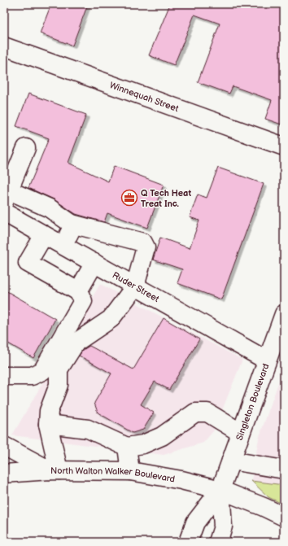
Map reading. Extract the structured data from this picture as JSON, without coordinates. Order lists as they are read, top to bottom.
{
  "streets": {
    "main road": [
      "Winnequah Street",
      "Ruder Street",
      "Singleton Boulevard",
      "North Walton Walker Boulevard"
    ]
  },
  "crossings": [
    ["Ruder Street", "Singleton Boulevard"],
    ["Singleton Boulevard", "North Walton Walker Boulevard"]
  ],
  "places": {
    "office": ["Q Tech Heat Treat Inc."]
  }
}
